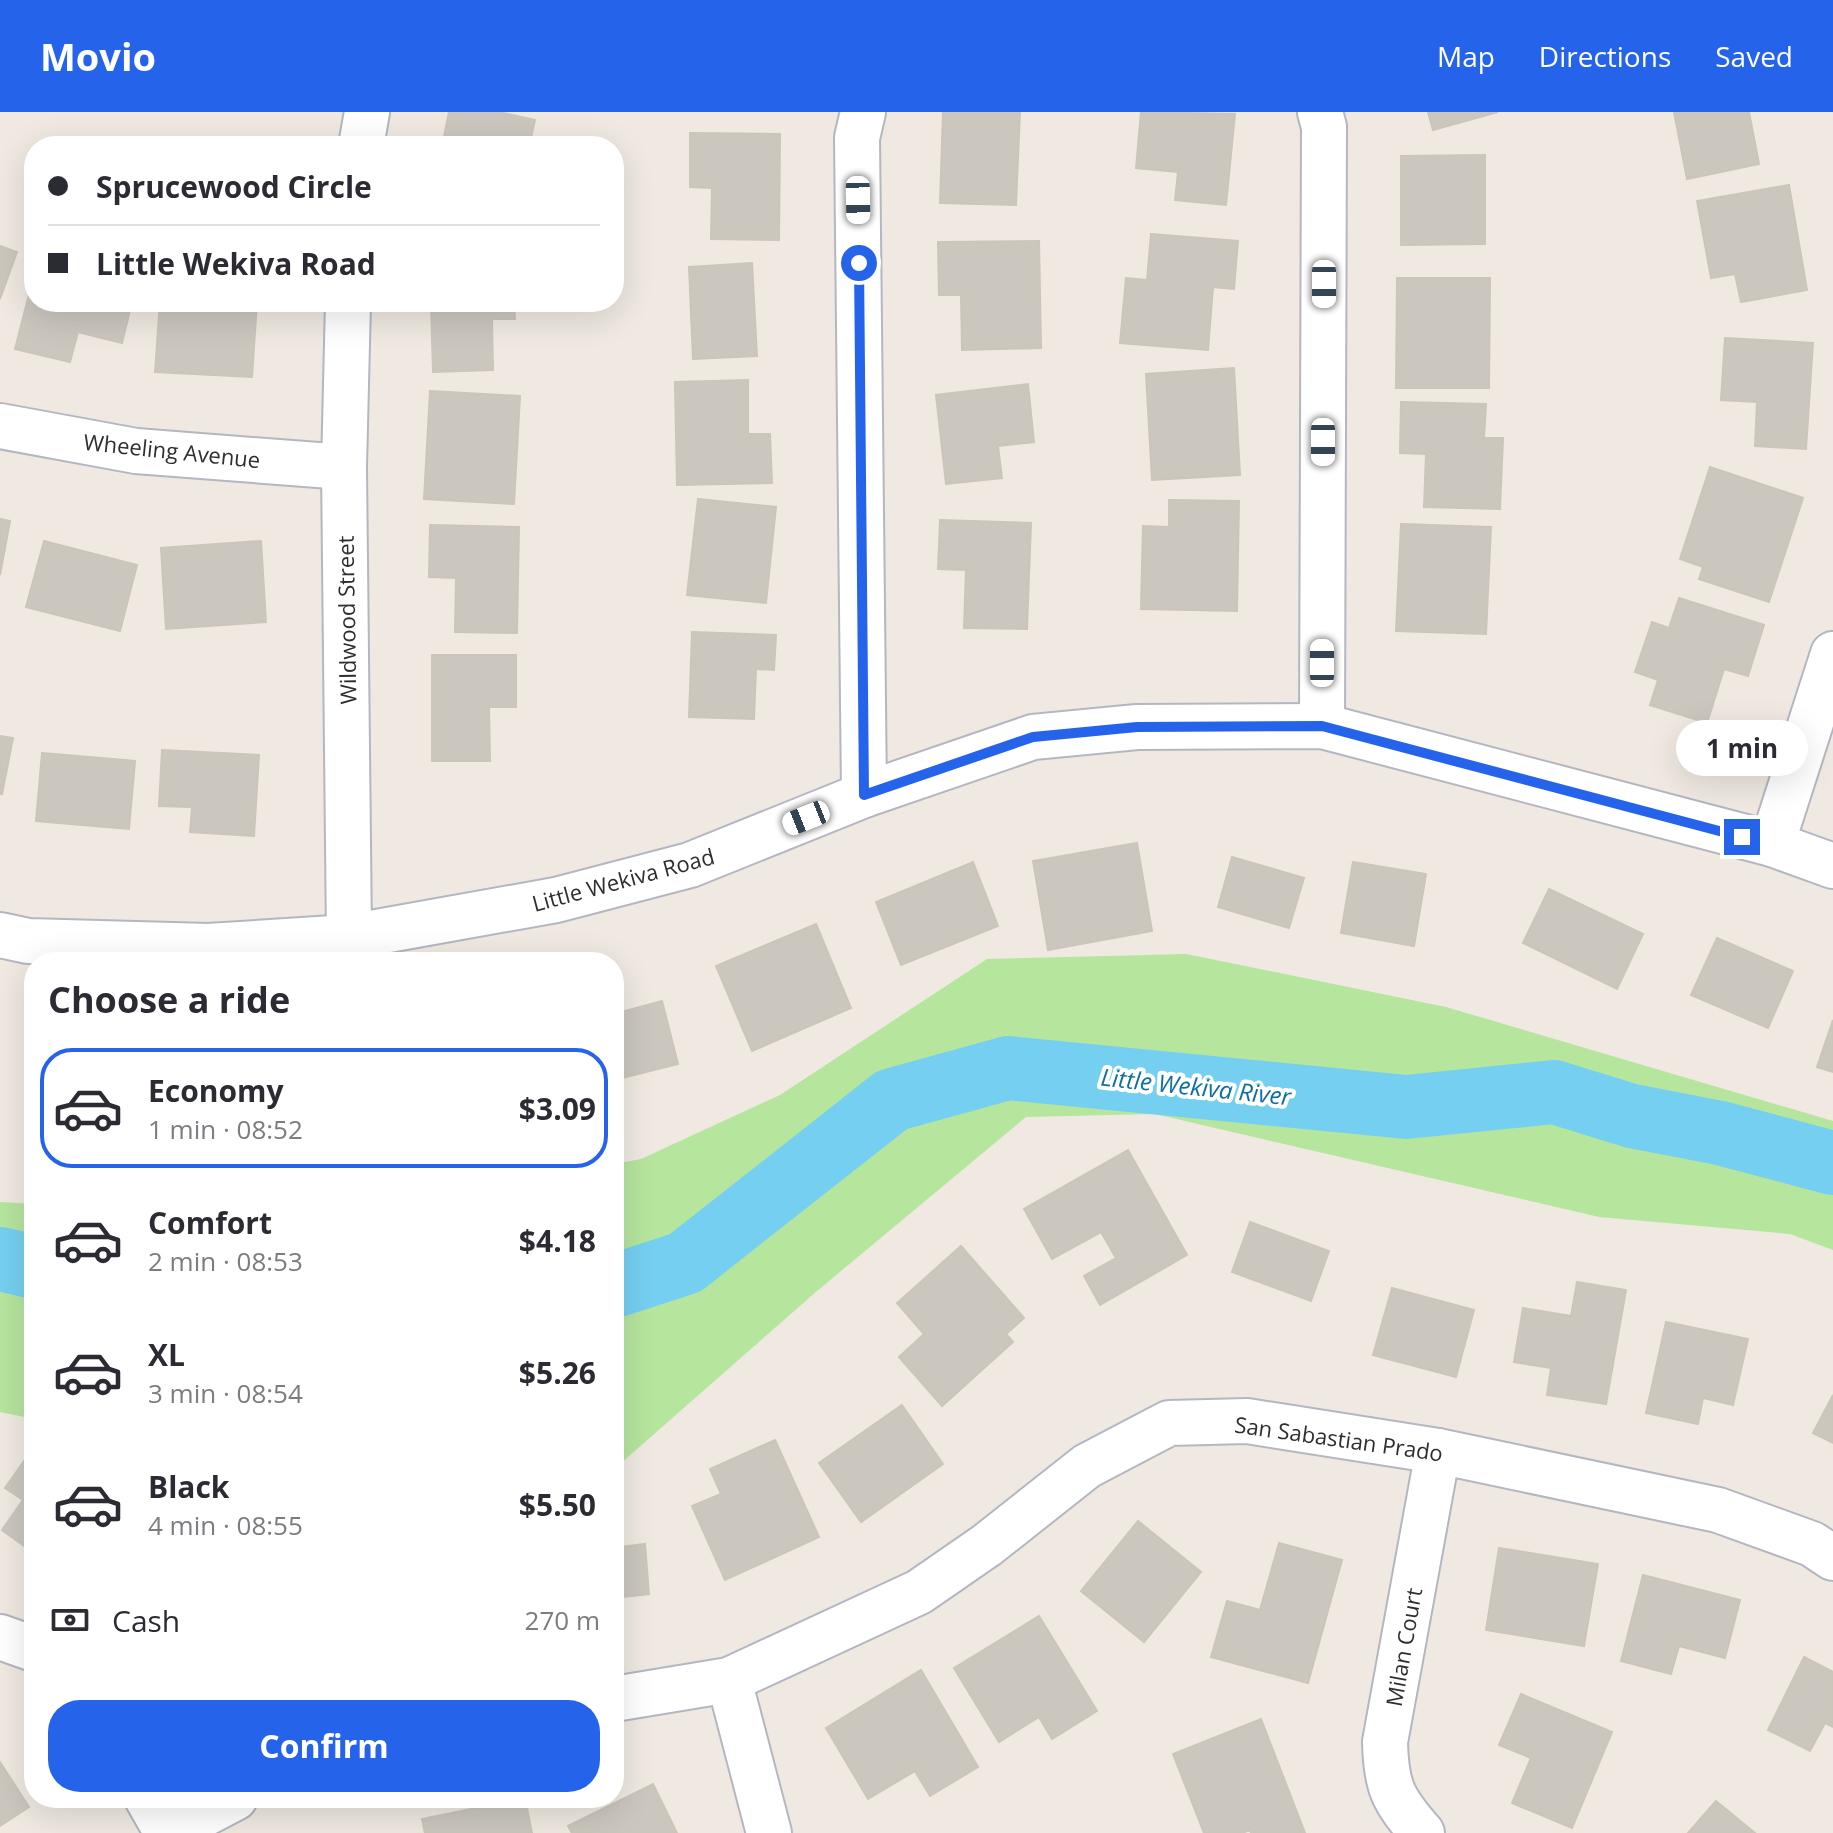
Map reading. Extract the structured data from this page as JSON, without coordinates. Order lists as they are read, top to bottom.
{
  "streets": {
    "street": [
      "Wheeling Avenue",
      "Wildwood Street",
      "Little Wekiva Road",
      "San Sabastian Prado",
      "Milan Court"
    ]
  },
  "crossings": [
    ["Wheeling Avenue", "Wildwood Street"],
    ["Wildwood Street", "Little Wekiva Road"],
    ["San Sabastian Prado", "Milan Court"]
  ],
  "water": ["Little Wekiva River"],
  "page": {
    "header": "Movio",
    "nav": ["Map", "Directions", "Saved"],
    "banner": ["Sprucewood Circle", "Little Wekiva Road"],
    "bubble": "1 min",
    "heading": "Choose a ride",
    "list": [
      {
        "name": "Economy",
        "note": "1 min · 08:52",
        "value": "$3.09"
      },
      {
        "name": "Comfort",
        "note": "2 min · 08:53",
        "value": "$4.18"
      },
      {
        "name": "XL",
        "note": "3 min · 08:54",
        "value": "$5.26"
      },
      {
        "name": "Black",
        "note": "4 min · 08:55",
        "value": "$5.50"
      }
    ],
    "pay": ["Cash", "270 m"],
    "buttons": "Confirm"
  }
}
